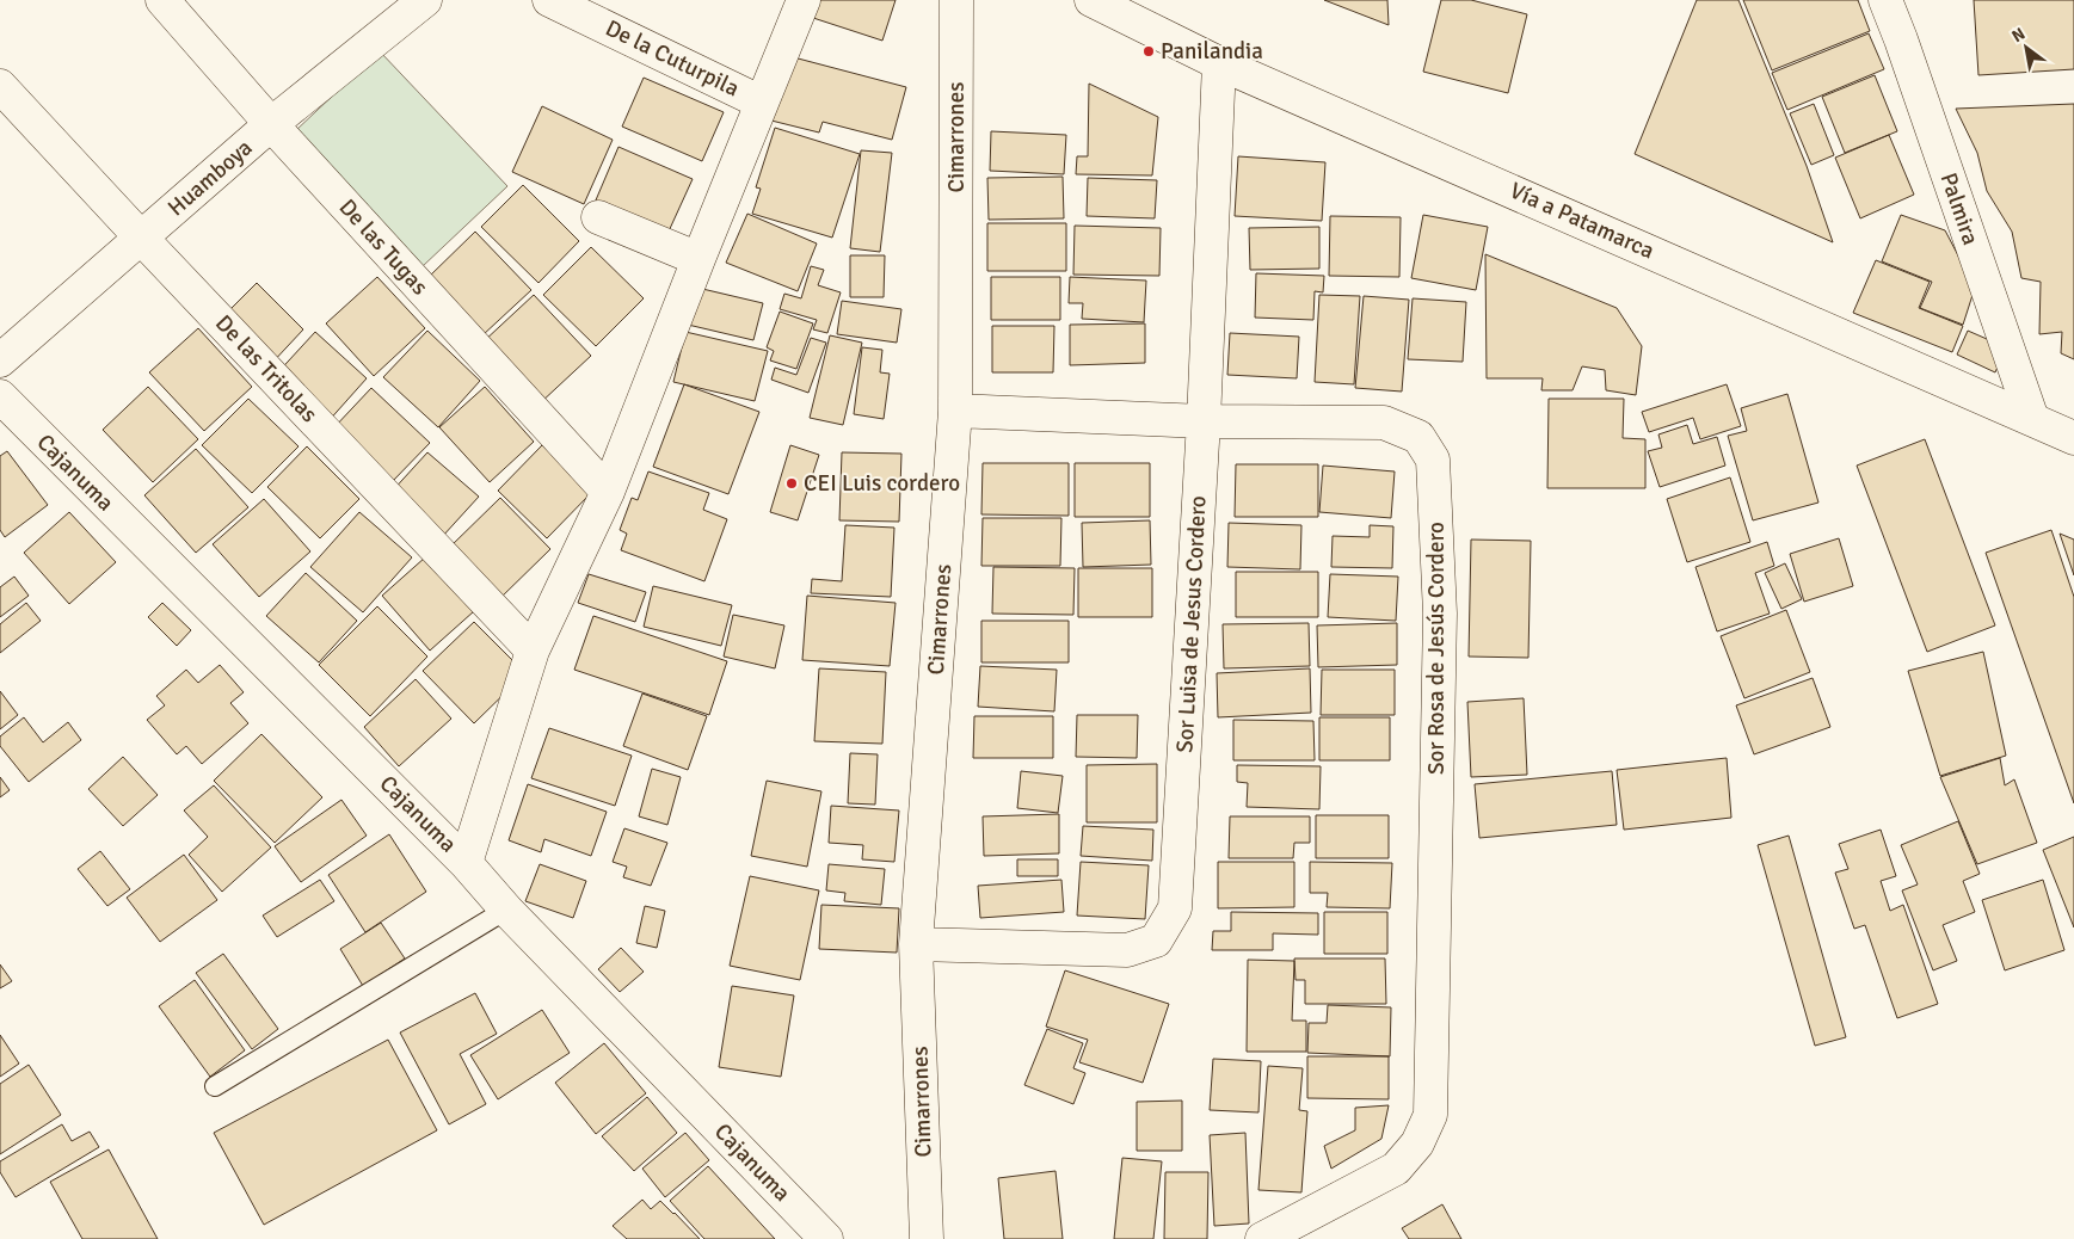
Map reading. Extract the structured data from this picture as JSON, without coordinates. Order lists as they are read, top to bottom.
{
  "streets": {
    "street": [
      "De la Cuturpila",
      "Cimarrones",
      "Huamboya",
      "Palmira",
      "Vía a Patamarca",
      "De las Tugas",
      "De las Tritolas",
      "Cajanuma",
      "Sor Luisa de Jesus Cordero",
      "Sor Rosa de Jesús Cordero"
    ]
  },
  "crossings": [
    ["Cimarrones", "Sor Luisa de Jesus Cordero"],
    ["Cimarrones", "Sor Rosa de Jesús Cordero"],
    ["Huamboya", "De las Tugas"],
    ["Huamboya", "De las Tritolas"],
    ["Palmira", "Vía a Patamarca"],
    ["Vía a Patamarca", "Sor Luisa de Jesus Cordero"],
    ["Sor Luisa de Jesus Cordero", "Sor Rosa de Jesús Cordero"]
  ],
  "places": ["Panilandia", "CEI Luis cordero"],
  "north": "top left"
}
